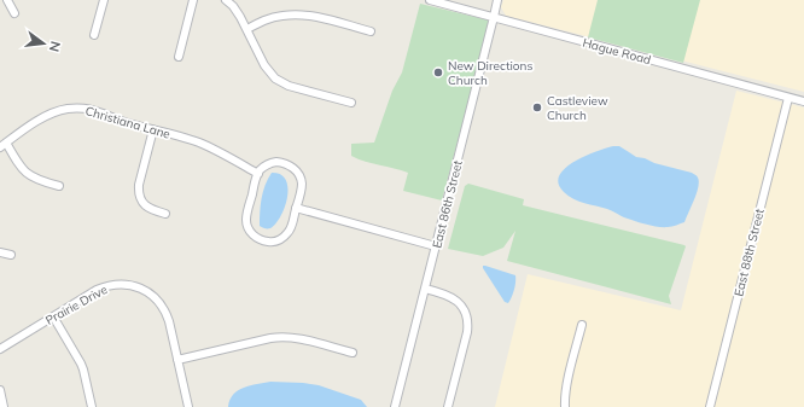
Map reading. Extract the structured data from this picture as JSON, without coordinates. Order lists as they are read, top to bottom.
{
  "streets": {
    "street": [
      "Hague Road",
      "Christiana Lane",
      "East 86th Street",
      "East 88th Street",
      "Prairie Drive"
    ]
  },
  "crossings": [
    ["Hague Road", "East 86th Street"],
    ["Hague Road", "East 88th Street"]
  ],
  "places": ["New Directions Church", "Castleview Church"],
  "north": "right"
}
